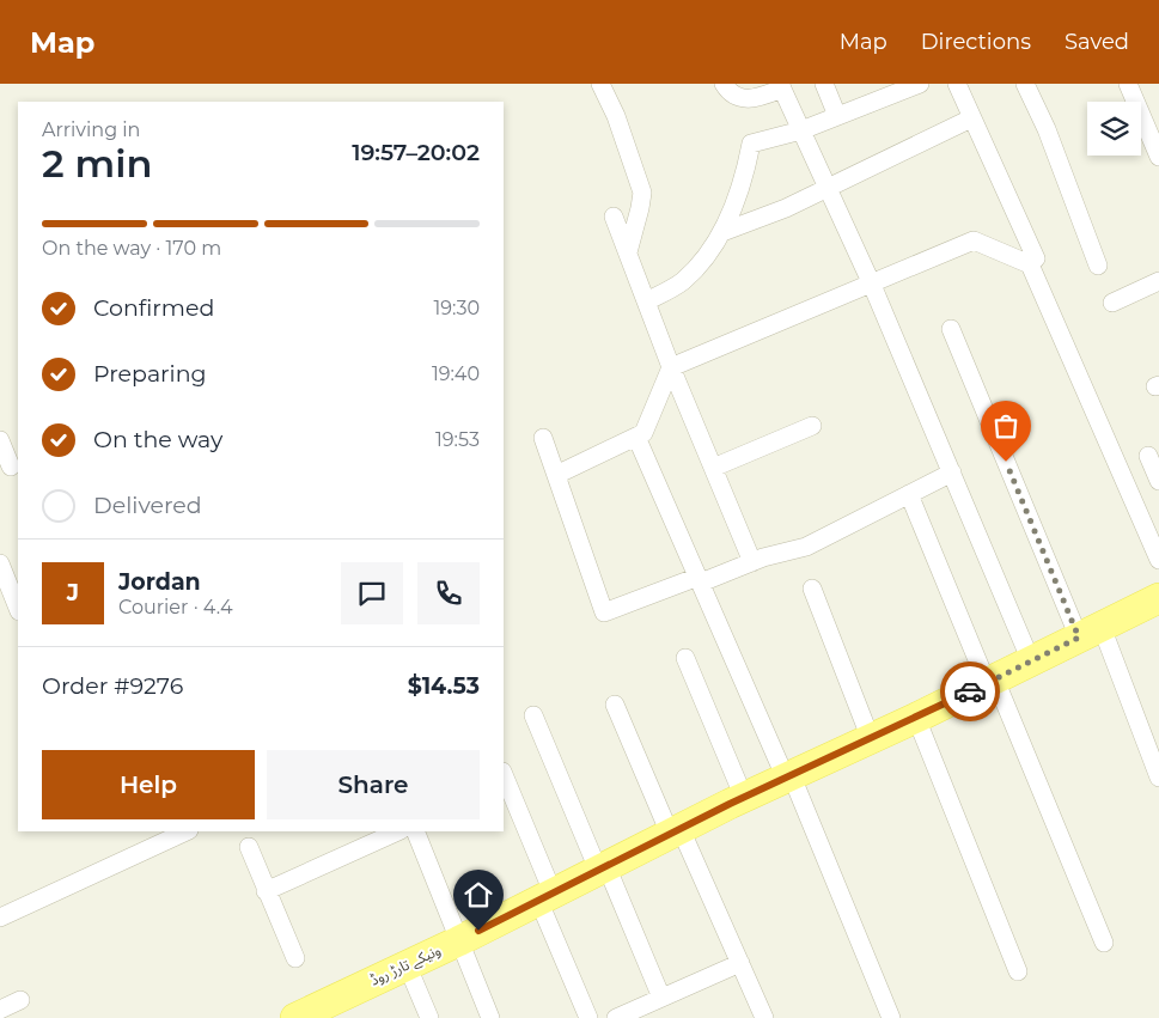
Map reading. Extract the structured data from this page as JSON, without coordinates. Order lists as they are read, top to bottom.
{
  "streets": {
    "main road": ["ونیکے تارڑ روڈ"]
  },
  "page": {
    "header": "Map",
    "nav": ["Map", "Directions", "Saved"],
    "heading": ["2 min", "Arriving in", "19:57–20:02"],
    "panel": [
      "Jordan",
      "Courier · 4.4",
      "Order #9276",
      "$14.53"
    ],
    "bar": "On the way · 170 m",
    "list": [
      ["Confirmed", "19:30"],
      ["Preparing", "19:40"],
      ["On the way", "19:53"],
      "Delivered"
    ],
    "round": "J",
    "buttons": ["Help", "Share"]
  }
}
